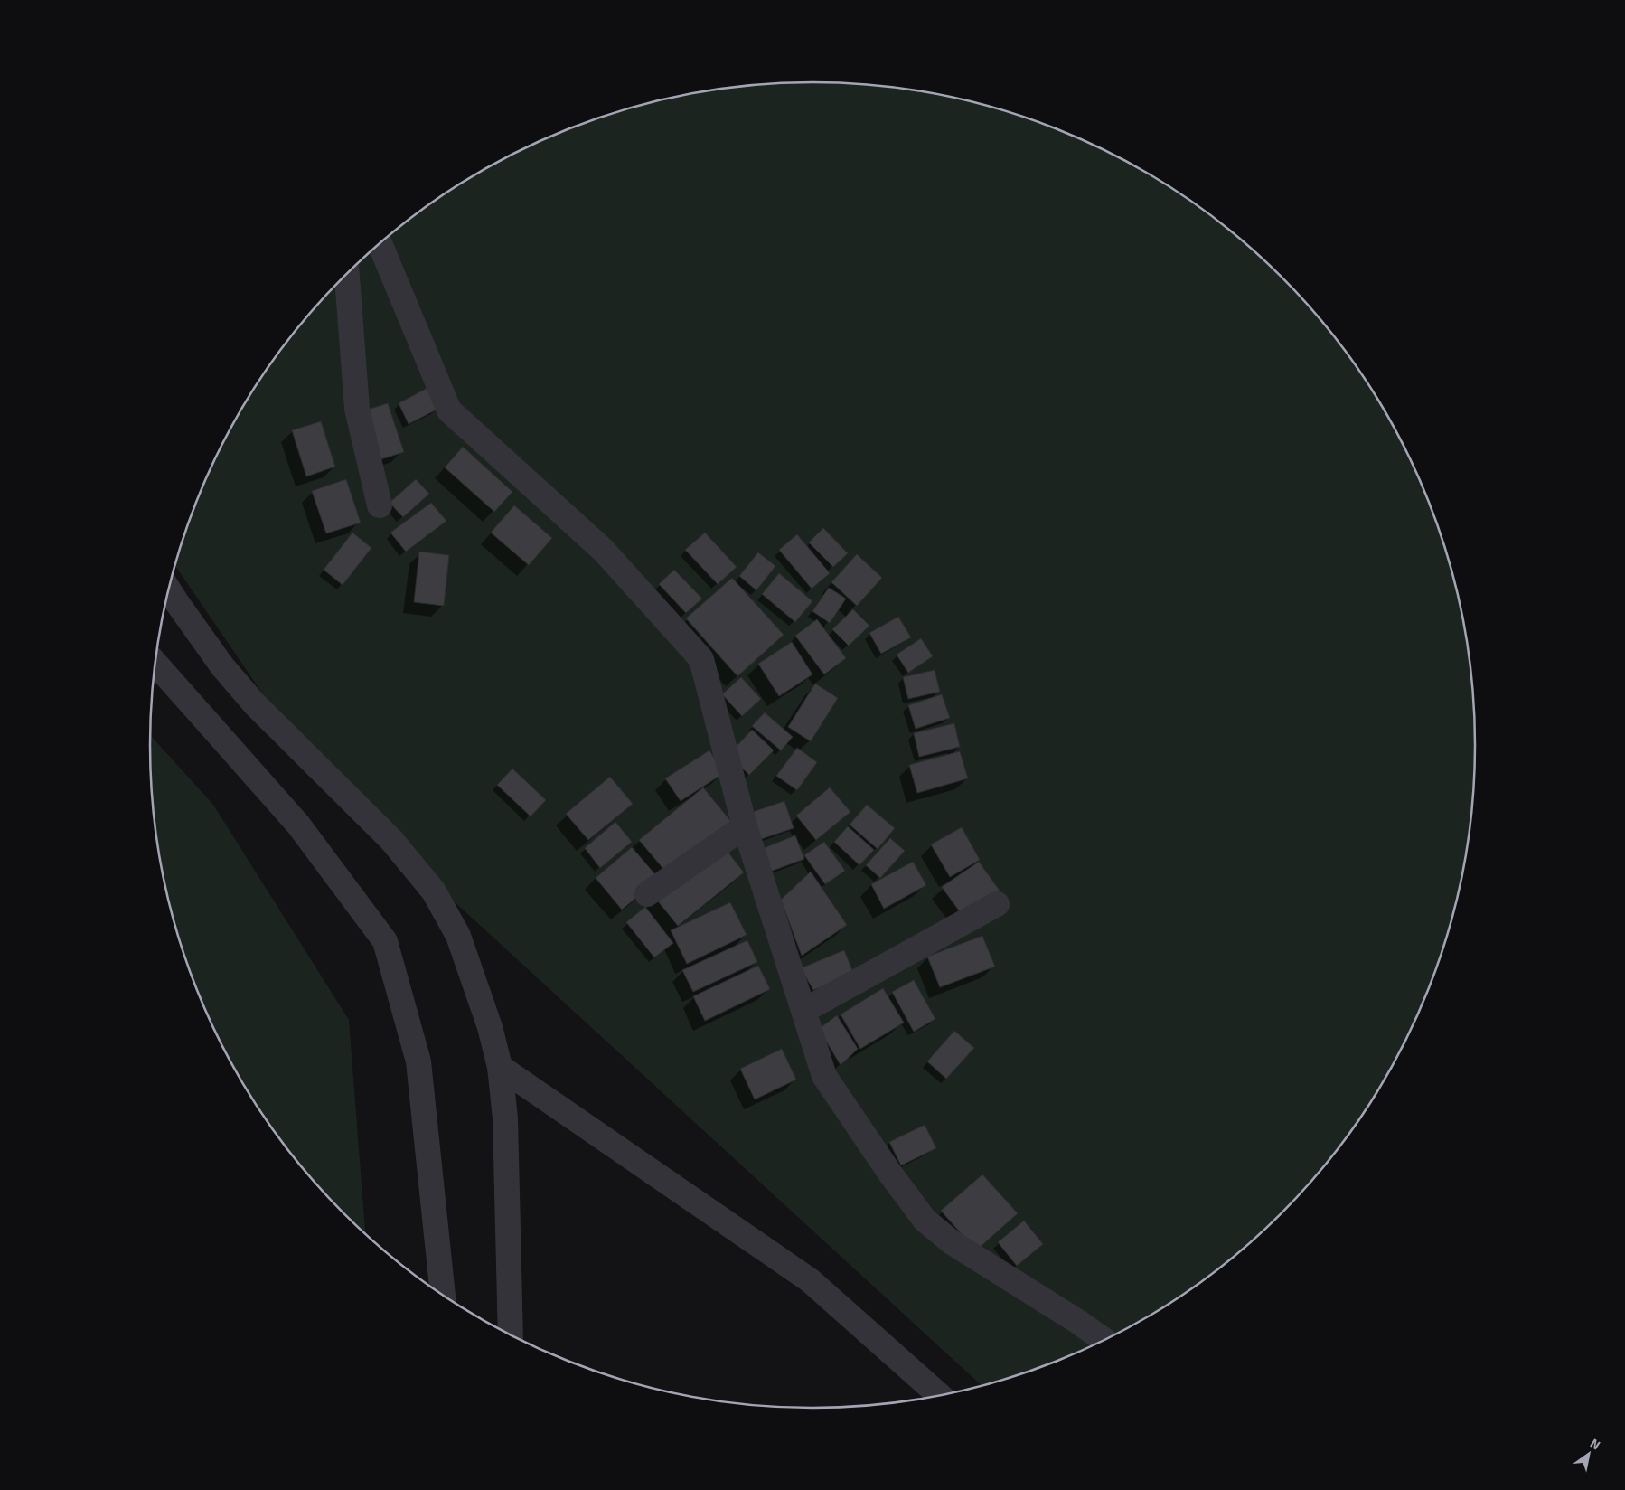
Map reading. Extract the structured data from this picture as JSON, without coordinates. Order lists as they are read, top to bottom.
{
  "north": "top right"
}
